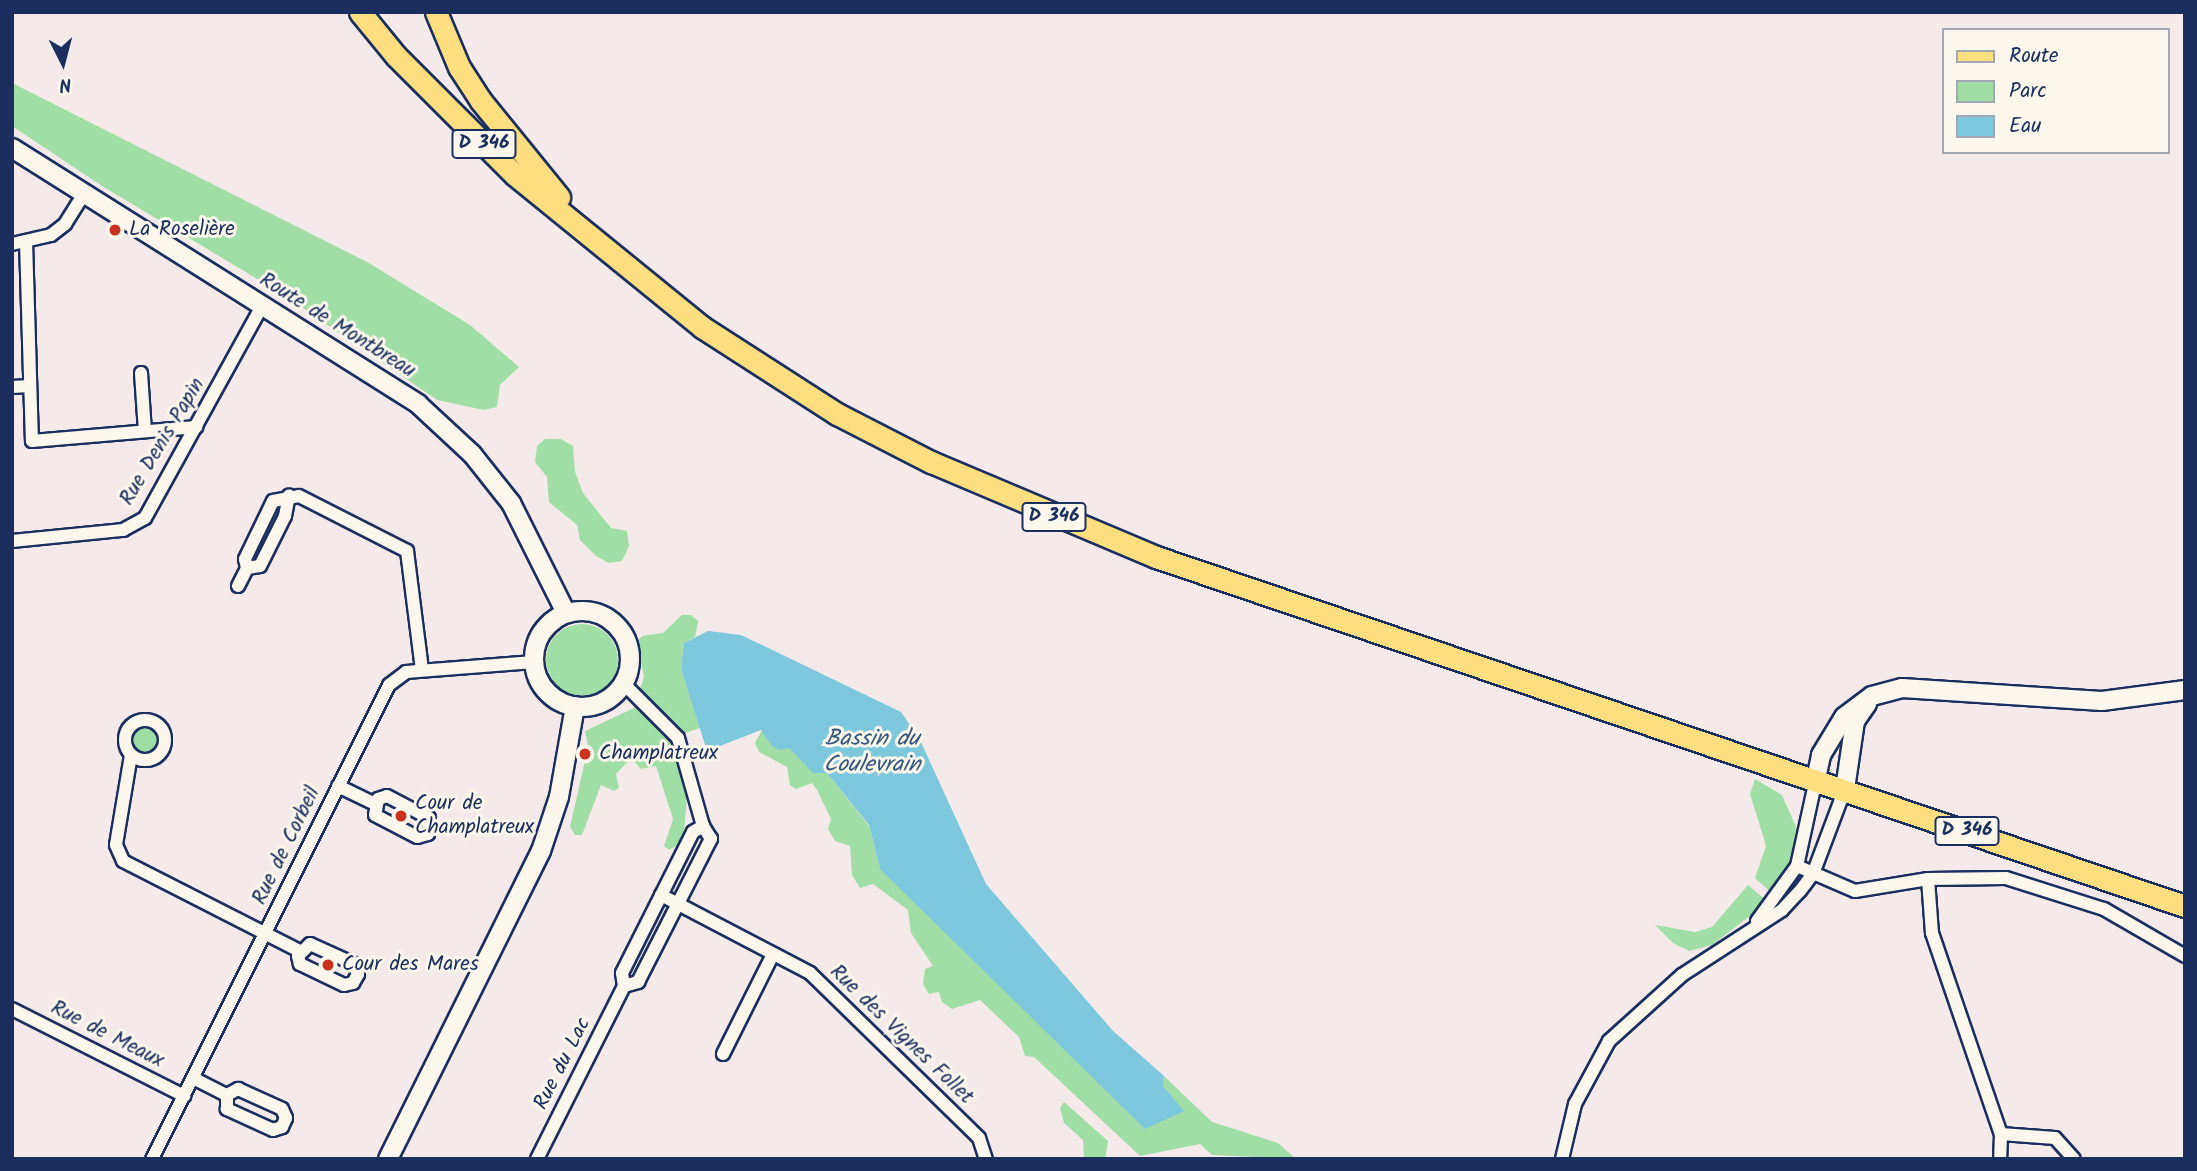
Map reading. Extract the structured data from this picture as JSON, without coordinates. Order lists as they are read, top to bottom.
{
  "streets": {
    "main road": ["D 346"],
    "street": [
      "Route de Montbreau",
      "Rue Denis Papin",
      "Rue de Corbeil",
      "Rue de Meaux",
      "Rue des Vignes Follet",
      "Rue du Lac"
    ]
  },
  "crossings": [
    ["Route de Montbreau", "Rue Denis Papin"],
    ["Route de Montbreau", "Rue de Corbeil"],
    ["Route de Montbreau", "Rue du Lac"],
    ["Rue de Corbeil", "Rue de Meaux"],
    ["Rue de Corbeil", "Rue du Lac"],
    ["Rue des Vignes Follet", "Rue du Lac"]
  ],
  "water": ["Bassin du Coulevrain"],
  "places": [
    "La Roselière",
    "Champlatreux",
    "Cour de Champlatreux",
    "Cour des Mares"
  ],
  "legend": ["Route", "Parc", "Eau"],
  "north": "bottom"
}
